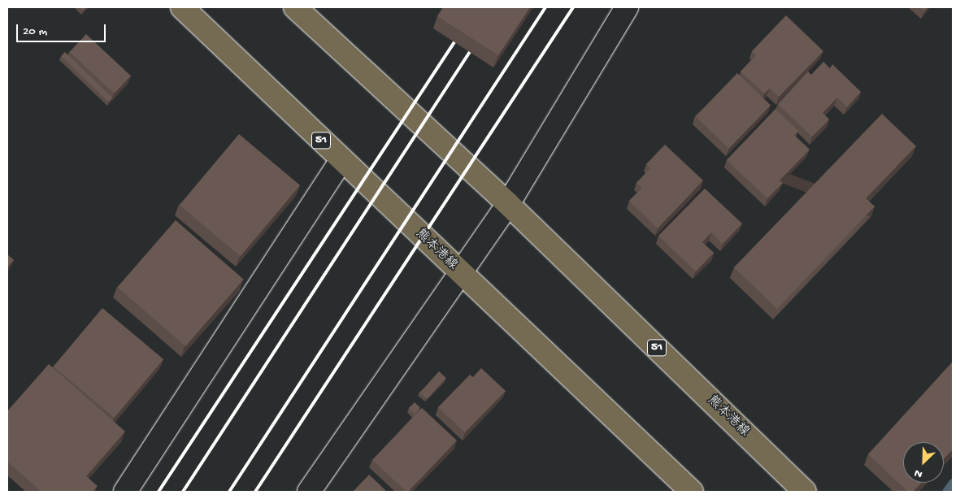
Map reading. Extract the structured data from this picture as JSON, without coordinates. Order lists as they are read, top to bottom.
{
  "streets": {
    "main road": ["51", "熊本港線"]
  },
  "scale_bar": "20 m",
  "north": "bottom left"
}
